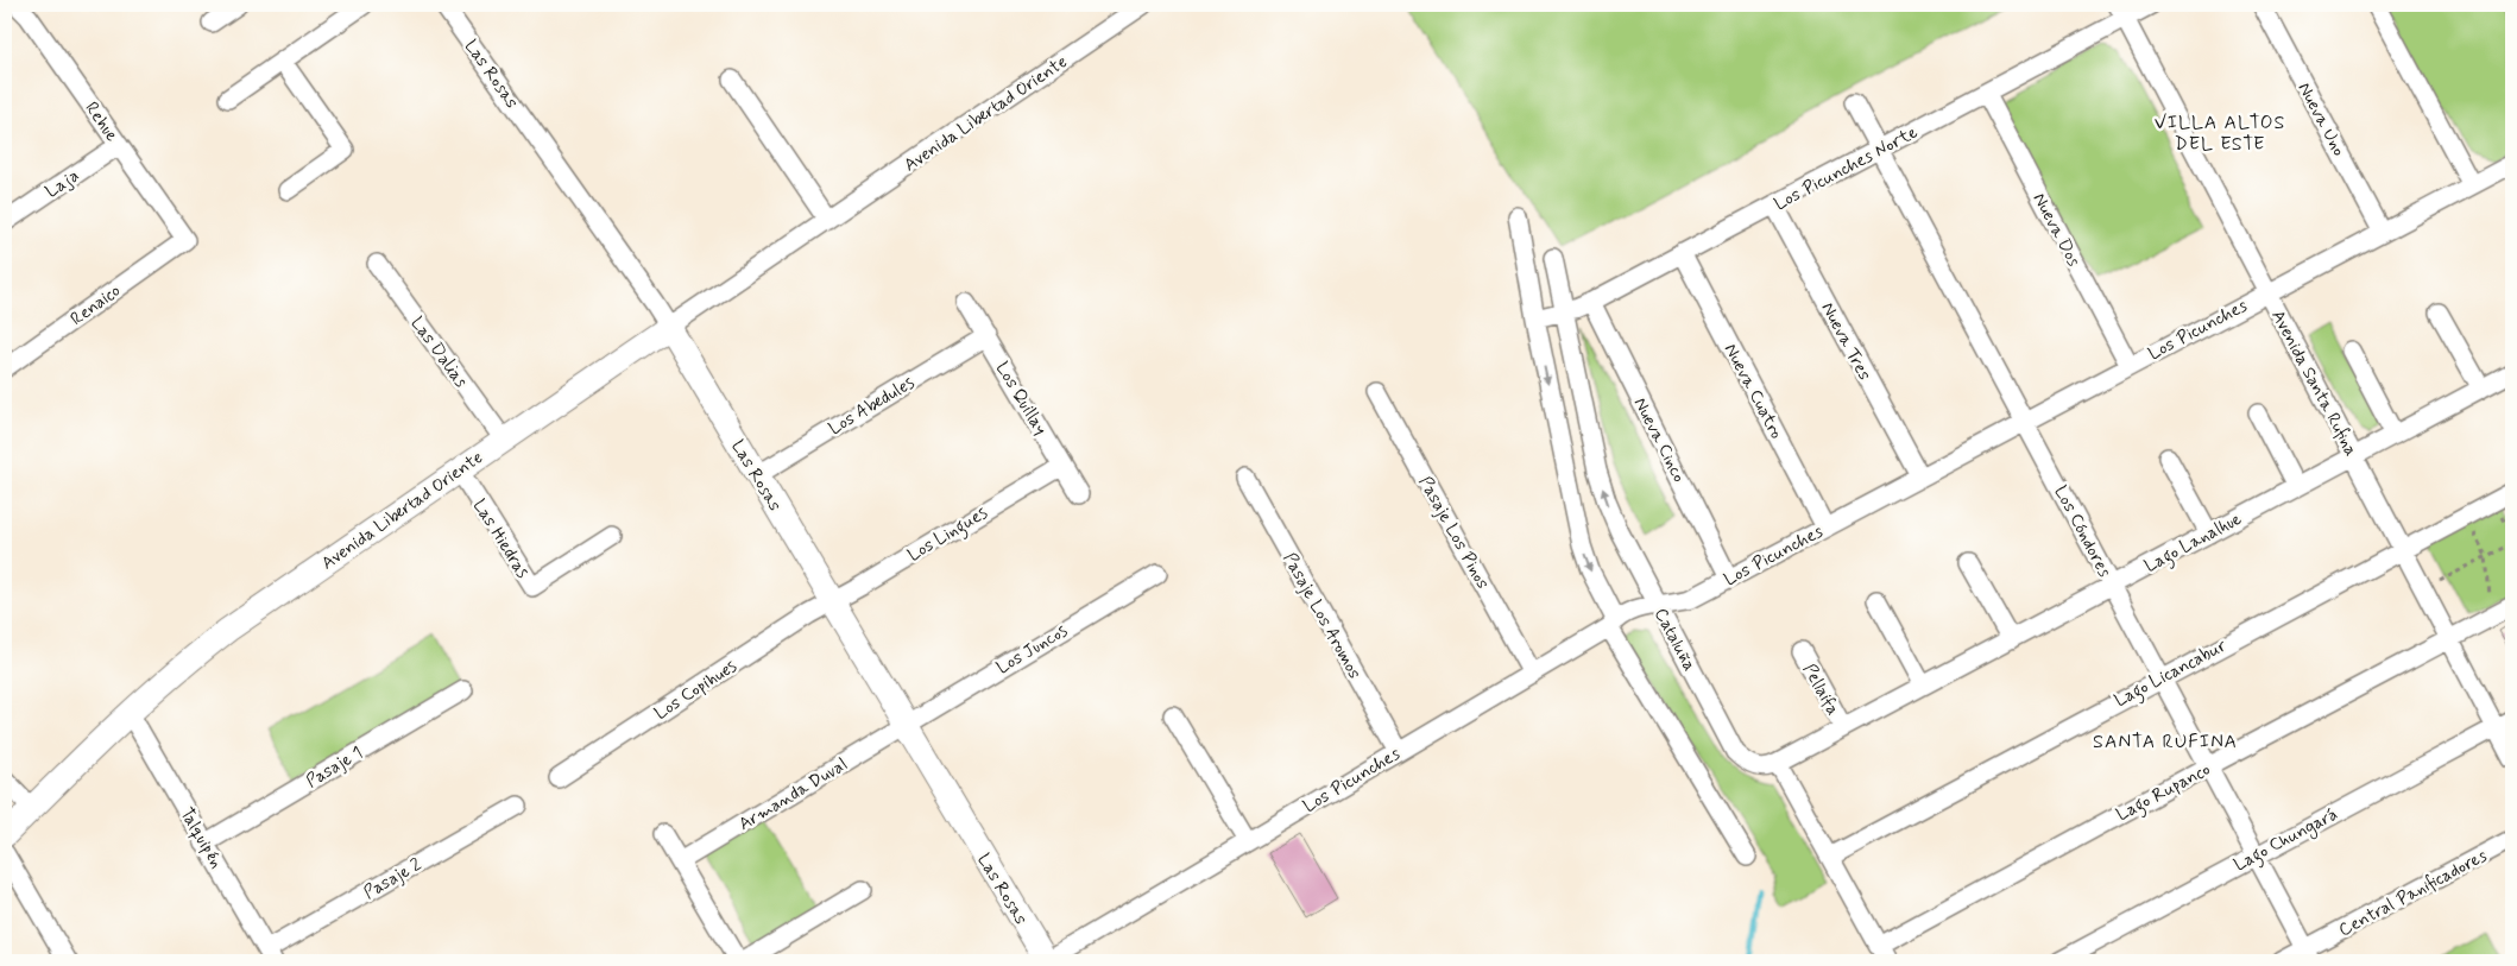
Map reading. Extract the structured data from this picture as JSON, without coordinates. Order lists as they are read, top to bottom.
{
  "streets": {
    "main road": ["Las Rosas", "Avenida Libertad Oriente"],
    "street": [
      "Nueva Uno",
      "Rehue",
      "Los Picunches Norte",
      "Laja",
      "Nueva Dos",
      "Renaico",
      "Los Picunches",
      "Nueva Tres",
      "Las Dalias",
      "Avenida Santa Rufina",
      "Nueva Cuatro",
      "Los Quillay",
      "Los Abedules",
      "Nueva Cinco",
      "Los Cóndores",
      "Pasaje Los Pinos",
      "Los Lingues",
      "Las Hiedras",
      "Lago Lanalhue",
      "Pasaje Los Aromos",
      "Cataluña",
      "Los Juncos",
      "Lago Licancabur",
      "Los Copihues",
      "Pellaifa",
      "Pasaje 1",
      "Lago Rupanco",
      "Armanda Duval",
      "Talquipén",
      "Lago Chungará",
      "Pasaje 2",
      "Central Panificadores"
    ]
  },
  "crossings": [
    ["Las Rosas", "Avenida Libertad Oriente"],
    ["Las Rosas", "Los Picunches"],
    ["Las Rosas", "Los Abedules"],
    ["Las Rosas", "Los Lingues"],
    ["Las Rosas", "Los Juncos"],
    ["Las Rosas", "Los Copihues"],
    ["Las Rosas", "Armanda Duval"],
    ["Avenida Libertad Oriente", "Las Dalias"],
    ["Avenida Libertad Oriente", "Las Hiedras"],
    ["Avenida Libertad Oriente", "Talquipén"],
    ["Nueva Uno", "Los Picunches"],
    ["Rehue", "Laja"],
    ["Rehue", "Renaico"],
    ["Los Picunches Norte", "Nueva Dos"],
    ["Los Picunches Norte", "Nueva Tres"],
    ["Los Picunches Norte", "Avenida Santa Rufina"],
    ["Los Picunches Norte", "Nueva Cuatro"],
    ["Los Picunches Norte", "Nueva Cinco"],
    ["Los Picunches Norte", "Los Cóndores"],
    ["Los Picunches Norte", "Cataluña"],
    ["Nueva Dos", "Los Picunches"],
    ["Los Picunches", "Nueva Tres"],
    ["Los Picunches", "Avenida Santa Rufina"],
    ["Los Picunches", "Nueva Cuatro"],
    ["Los Picunches", "Nueva Cinco"],
    ["Los Picunches", "Los Cóndores"],
    ["Los Picunches", "Pasaje Los Pinos"],
    ["Los Picunches", "Pasaje Los Aromos"],
    ["Los Picunches", "Cataluña"],
    ["Avenida Santa Rufina", "Lago Lanalhue"],
    ["Avenida Santa Rufina", "Lago Licancabur"],
    ["Avenida Santa Rufina", "Lago Rupanco"],
    ["Avenida Santa Rufina", "Lago Chungará"],
    ["Los Quillay", "Los Abedules"],
    ["Los Quillay", "Los Lingues"],
    ["Los Cóndores", "Lago Lanalhue"],
    ["Los Cóndores", "Lago Licancabur"],
    ["Los Cóndores", "Lago Rupanco"],
    ["Los Cóndores", "Lago Chungará"],
    ["Los Cóndores", "Central Panificadores"],
    ["Los Lingues", "Los Copihues"],
    ["Lago Lanalhue", "Cataluña"],
    ["Lago Lanalhue", "Pellaifa"],
    ["Los Juncos", "Armanda Duval"],
    ["Pasaje 1", "Talquipén"],
    ["Talquipén", "Pasaje 2"]
  ],
  "districts": ["VILLA ALTOS DEL ESTE", "SANTA RUFINA"]
}
